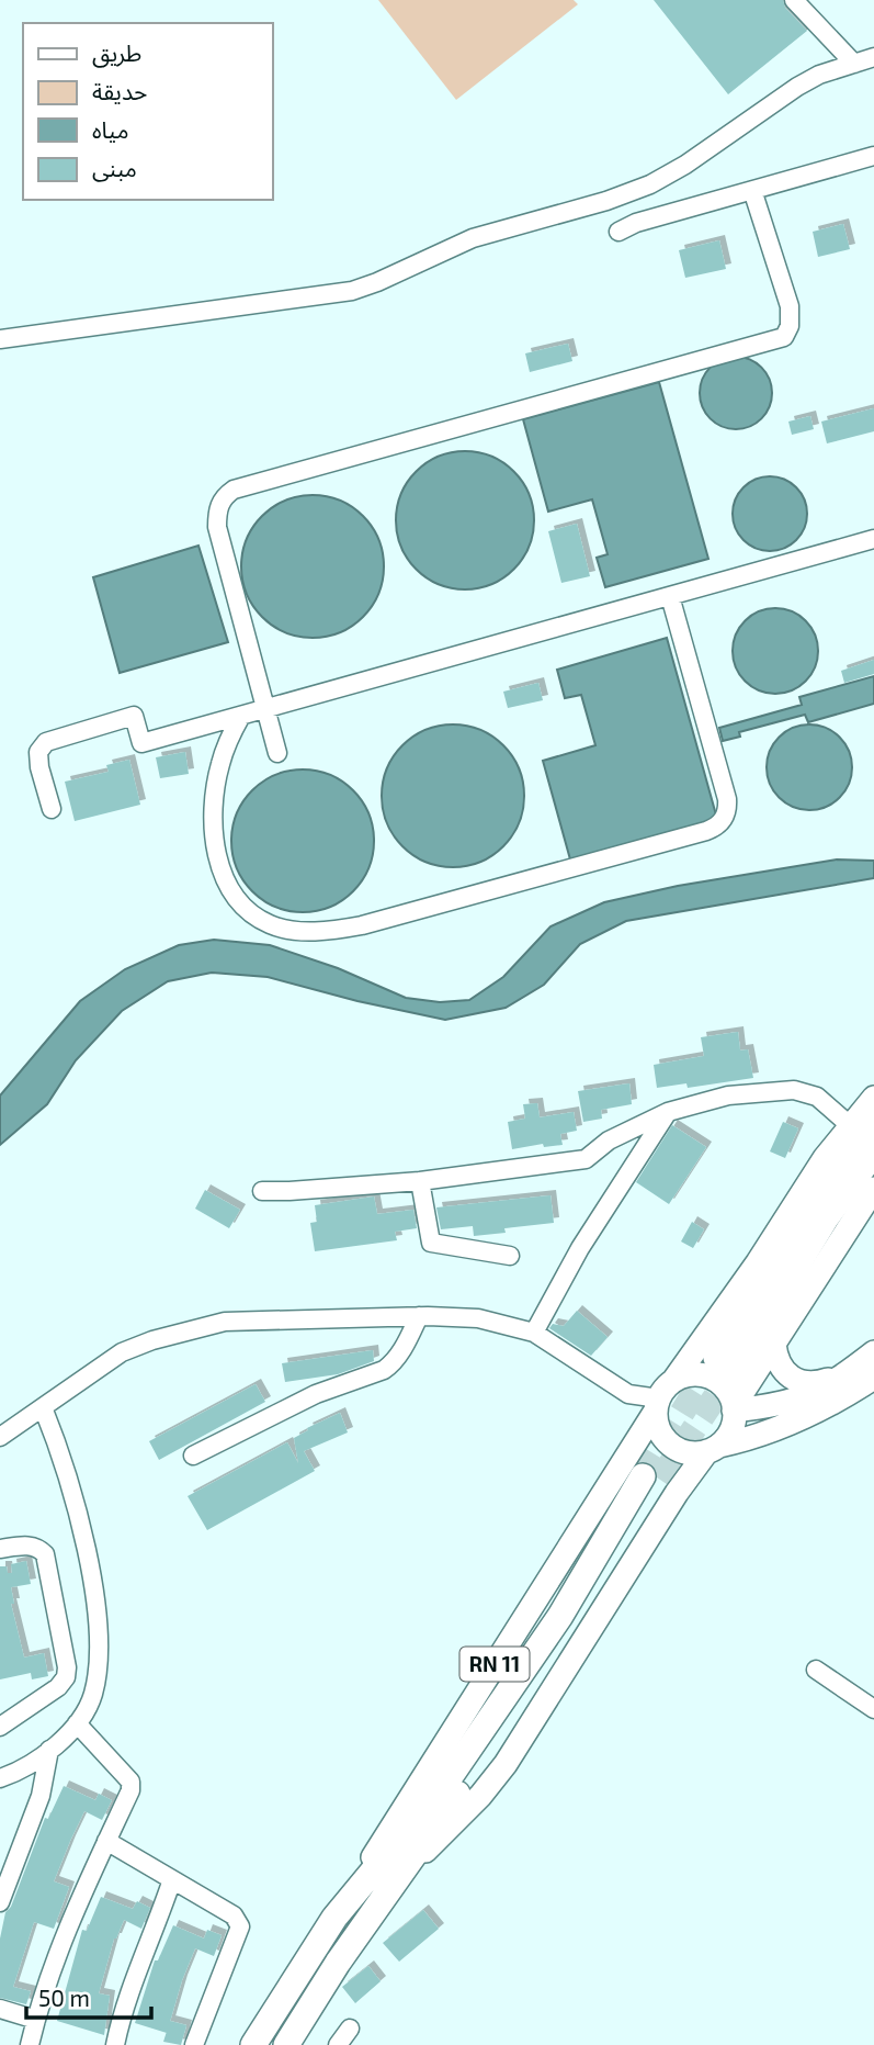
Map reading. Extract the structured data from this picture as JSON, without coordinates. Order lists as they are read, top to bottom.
{
  "streets": {
    "highway": ["RN 11"]
  },
  "legend": [
    "طريق",
    "حديقة",
    "مياه",
    "مبنى"
  ],
  "scale_bar": "50 m"
}
